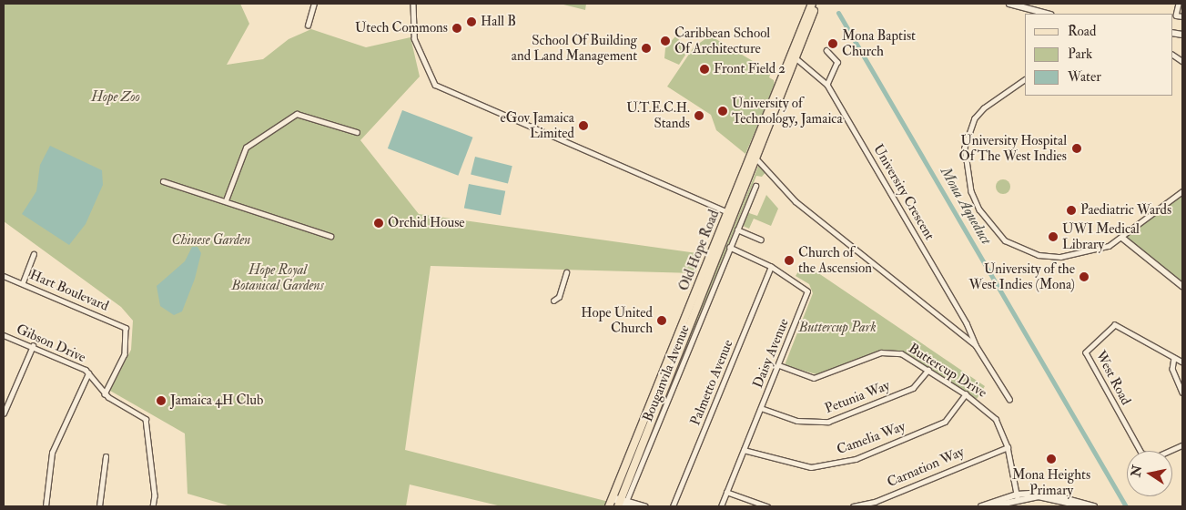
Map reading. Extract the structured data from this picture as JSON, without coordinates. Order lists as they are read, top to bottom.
{
  "streets": {
    "main road": ["Old Hope Road"],
    "street": [
      "University Crescent",
      "Hart Boulevard",
      "Gibson Drive",
      "Daisy Avenue",
      "Buttercup Drive",
      "Bouganvila Avenue",
      "West Road",
      "Palmetto Avenue",
      "Petunia Way",
      "Camelia Way",
      "Carnation Way"
    ]
  },
  "crossings": [
    ["University Crescent", "Old Hope Road"],
    ["Old Hope Road", "Bouganvila Avenue"],
    ["Hart Boulevard", "Gibson Drive"],
    ["Daisy Avenue", "Buttercup Drive"],
    ["Daisy Avenue", "Bouganvila Avenue"],
    ["Daisy Avenue", "Palmetto Avenue"],
    ["Daisy Avenue", "Petunia Way"],
    ["Daisy Avenue", "Camelia Way"],
    ["Buttercup Drive", "Petunia Way"],
    ["Buttercup Drive", "Camelia Way"],
    ["Buttercup Drive", "Carnation Way"]
  ],
  "water": ["Mona Aqueduct"],
  "parks": [
    "Hope Zoo",
    "Chinese Garden",
    "Hope Royal Botanical Gardens",
    "Buttercup Park"
  ],
  "places": [
    "Hall B",
    "Utech Commons",
    "Caribbean School Of Architecture",
    "Mona Baptist Church",
    "School Of Building and Land Management",
    "Front Field 2",
    "University of Technology, Jamaica",
    "U.T.E.C.H. Stands",
    "eGov Jamaica Limited",
    "University Hospital Of The West Indies",
    "Paediatric Wards",
    "Orchid House",
    "UWI Medical Library",
    "Church of the Ascension",
    "University of the West Indies (Mona)",
    "Hope United Church",
    "Jamaica 4H Club",
    "Mona Heights Primary"
  ],
  "legend": ["Road", "Park", "Water"],
  "north": "left"
}
